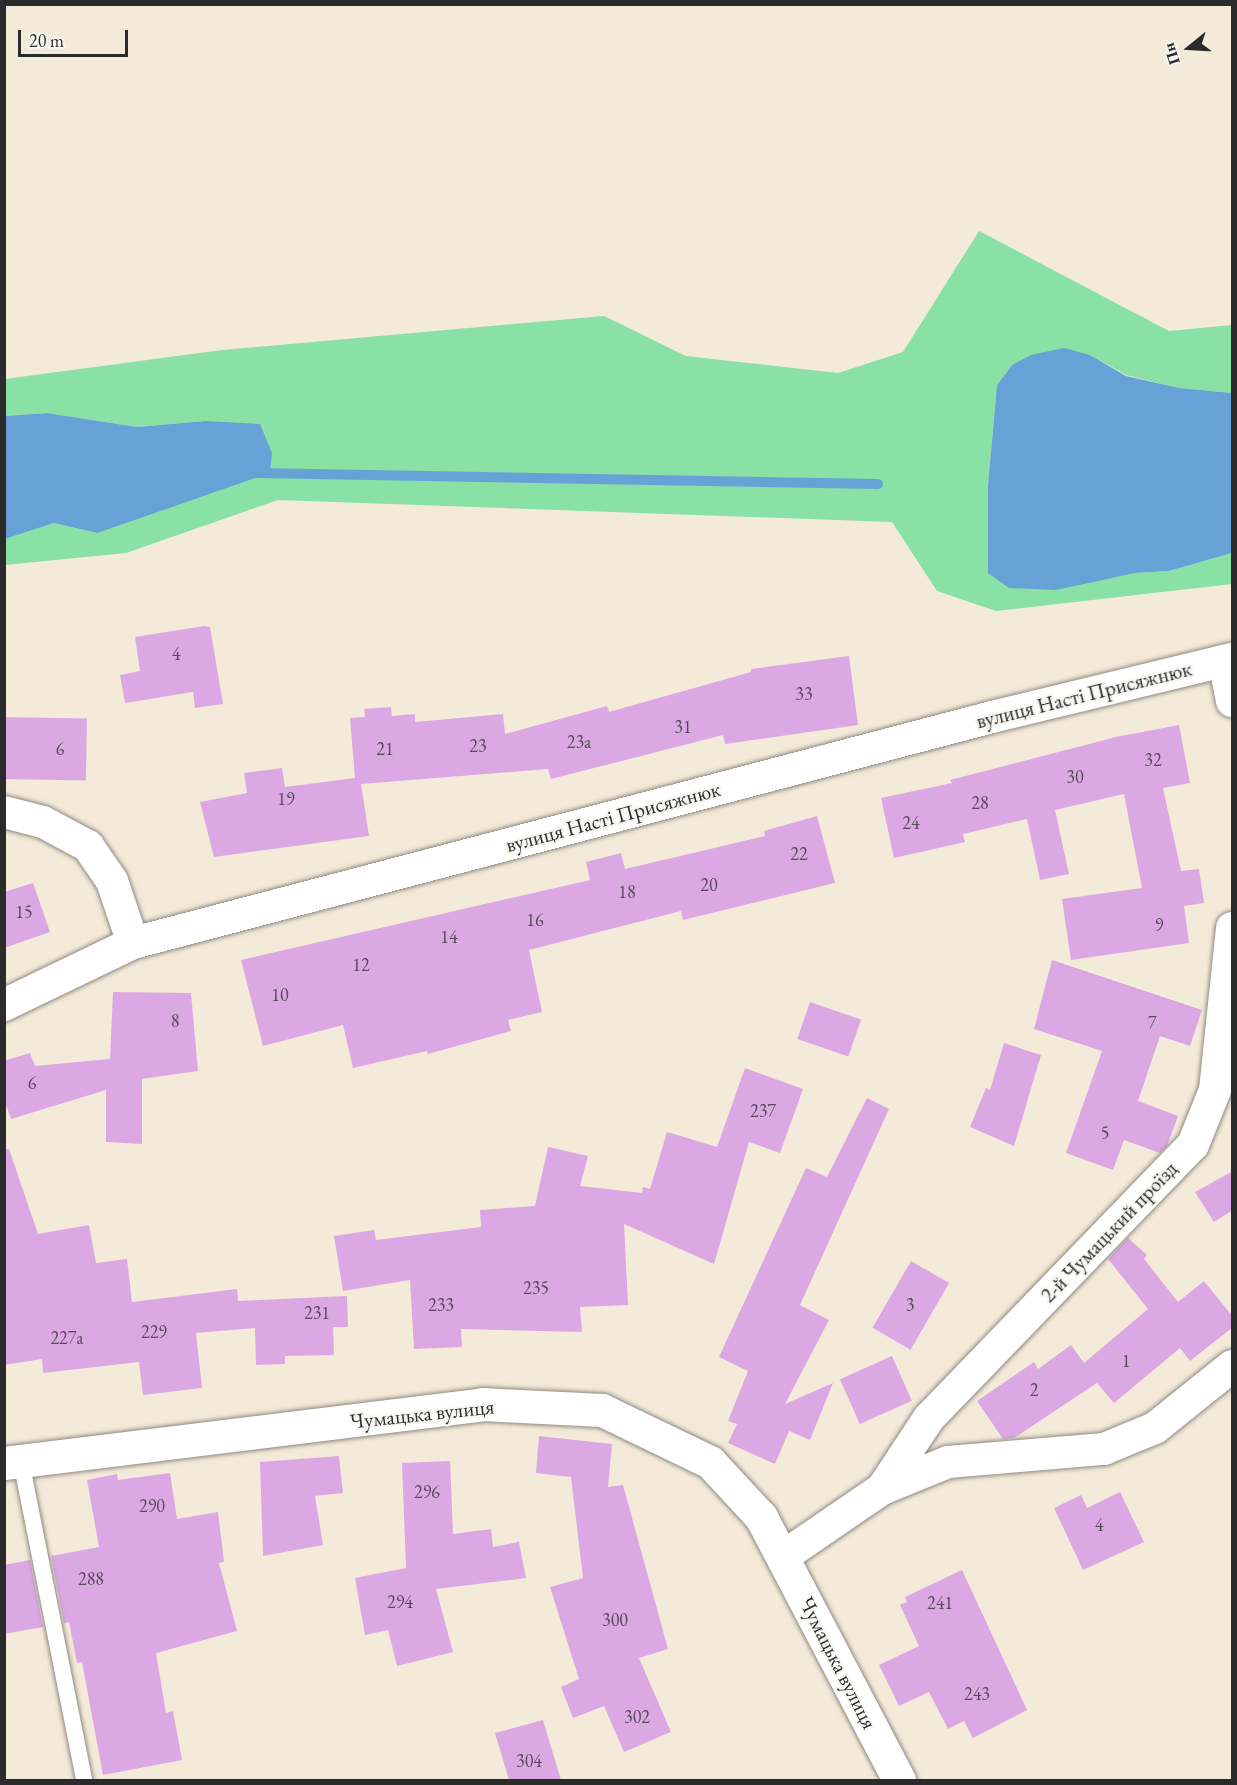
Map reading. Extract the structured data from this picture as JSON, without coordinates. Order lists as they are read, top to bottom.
{
  "streets": {
    "street": ["вулиця Насті Присяжнюк", "2-й Чумацький проїзд", "Чумацька вулиця"]
  },
  "house_numbers": [
    "4",
    "33",
    "31",
    "23а",
    "23",
    "6",
    "21",
    "32",
    "30",
    "19",
    "28",
    "24",
    "22",
    "20",
    "18",
    "15",
    "16",
    "9",
    "14",
    "12",
    "10",
    "8",
    "7",
    "6",
    "237",
    "5",
    "235",
    "233",
    "3",
    "231",
    "229",
    "227а",
    "1",
    "2",
    "296",
    "290",
    "4",
    "288",
    "294",
    "241",
    "300",
    "243",
    "302",
    "304"
  ],
  "scale_bar": "20 m",
  "north": "left"
}
